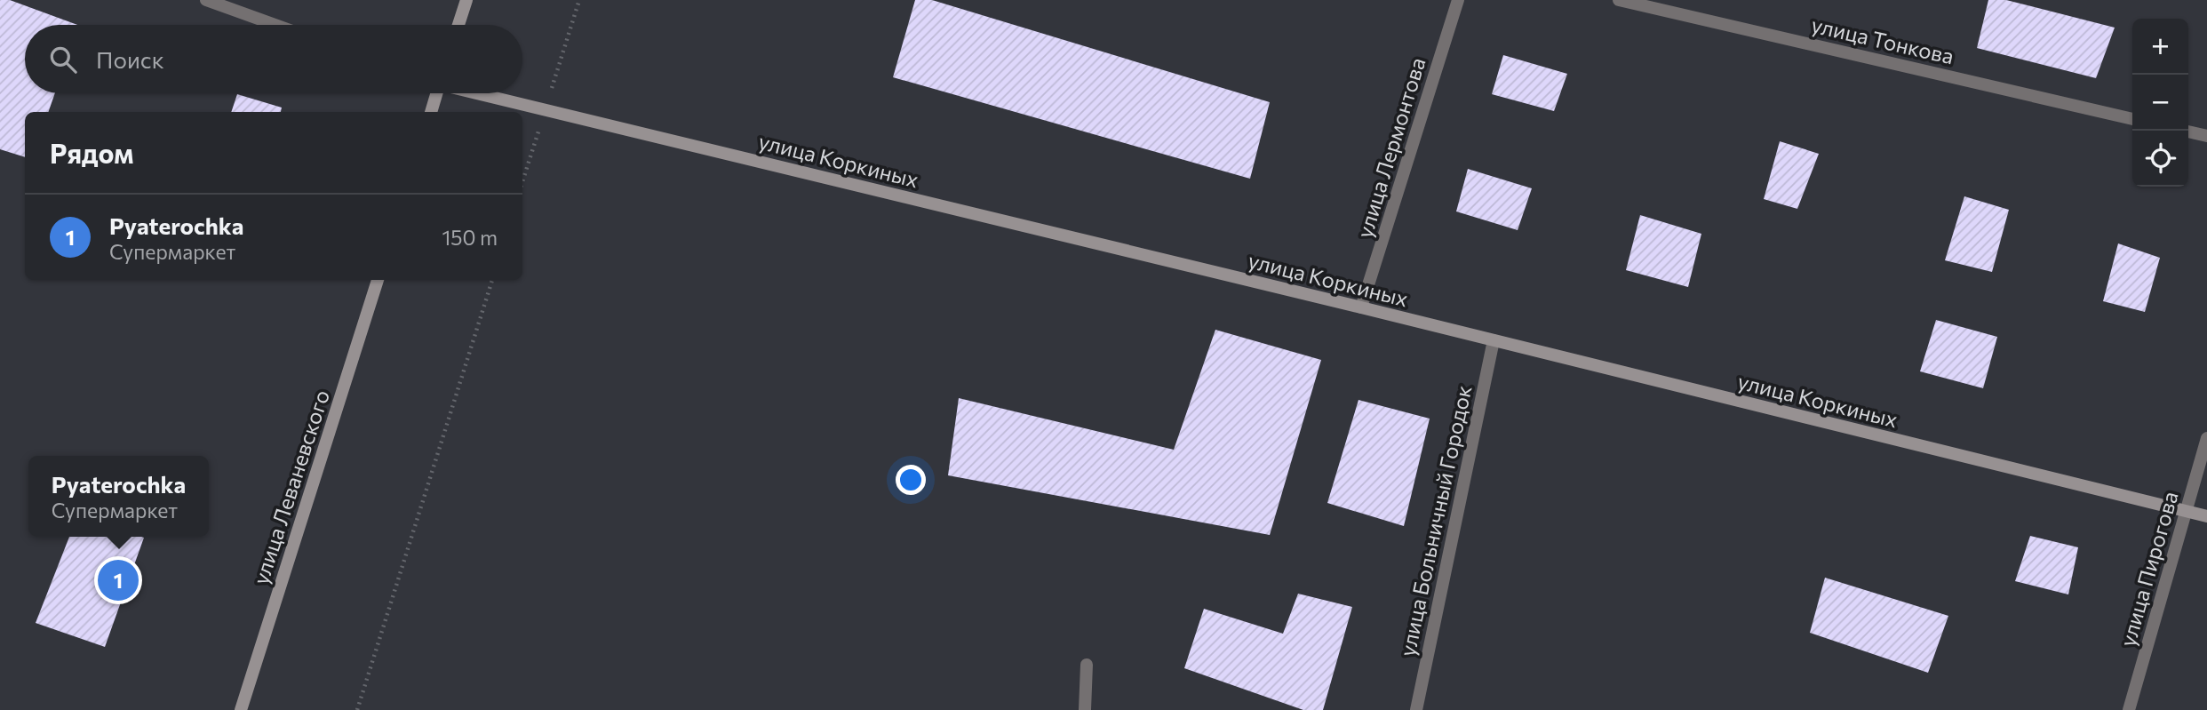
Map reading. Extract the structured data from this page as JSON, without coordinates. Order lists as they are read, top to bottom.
{
  "streets": {
    "street": [
      "улица Тонкова",
      "улица Лермонтова",
      "улица Коркиных",
      "улица Леваневского",
      "улица Больничный Городок",
      "улица Пирогова"
    ]
  },
  "crossings": [
    ["улица Лермонтова", "улица Коркиных"],
    ["улица Коркиных", "улица Больничный Городок"],
    ["улица Коркиных", "улица Пирогова"]
  ],
  "page": {
    "map_buttons": ["+", "−"],
    "search": "Поиск",
    "heading": "Рядом",
    "list": [
      {
        "mark": "1",
        "name": "Pyaterochka",
        "note": "Супермаркет",
        "value": "150 m"
      }
    ],
    "popup": ["Pyaterochka", "Супермаркет"],
    "pins": "1"
  }
}
